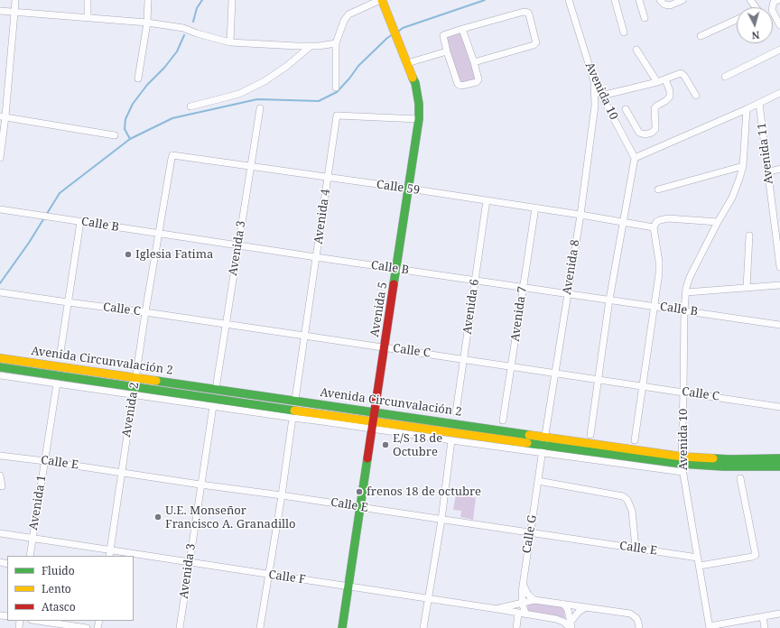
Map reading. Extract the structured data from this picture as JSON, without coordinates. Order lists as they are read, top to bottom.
{
  "streets": {
    "main road": ["Avenida 5", "Avenida Circunvalación 2"],
    "street": [
      "Avenida 10",
      "Avenida 11",
      "Calle 59",
      "Avenida 4",
      "Calle B",
      "Avenida 3",
      "Avenida 8",
      "Avenida 6",
      "Calle C",
      "Avenida 7",
      "Avenida 2",
      "Calle E",
      "Avenida 1",
      "Calle G",
      "Calle F"
    ]
  },
  "crossings": [
    ["Avenida 10", "Calle B"],
    ["Avenida 10", "Avenida 8"],
    ["Avenida 10", "Calle C"],
    ["Avenida 10", "Avenida Circunvalación 2"],
    ["Avenida 10", "Calle E"],
    ["Calle 59", "Avenida 4"],
    ["Calle 59", "Avenida 3"],
    ["Calle 59", "Avenida 8"],
    ["Calle 59", "Avenida 6"],
    ["Calle 59", "Avenida 5"],
    ["Calle 59", "Avenida 7"],
    ["Calle 59", "Avenida 2"],
    ["Avenida 4", "Calle B"],
    ["Avenida 4", "Calle C"],
    ["Avenida 4", "Avenida 5"],
    ["Avenida 4", "Avenida Circunvalación 2"],
    ["Calle B", "Avenida 3"],
    ["Calle B", "Avenida 8"],
    ["Calle B", "Avenida 6"],
    ["Calle B", "Avenida 5"],
    ["Calle B", "Avenida 7"],
    ["Calle B", "Avenida 2"],
    ["Avenida 3", "Calle C"],
    ["Avenida 3", "Avenida Circunvalación 2"],
    ["Avenida 3", "Calle E"],
    ["Avenida 3", "Calle F"],
    ["Avenida 8", "Calle C"],
    ["Avenida 8", "Avenida Circunvalación 2"],
    ["Avenida 8", "Calle G"],
    ["Avenida 6", "Calle C"],
    ["Calle C", "Avenida 5"],
    ["Calle C", "Avenida 7"],
    ["Calle C", "Avenida 2"],
    ["Avenida 5", "Avenida Circunvalación 2"],
    ["Avenida 5", "Calle E"],
    ["Avenida 5", "Calle F"],
    ["Avenida Circunvalación 2", "Avenida 2"],
    ["Avenida 2", "Calle E"],
    ["Avenida 2", "Calle F"],
    ["Calle E", "Avenida 1"],
    ["Calle E", "Calle G"],
    ["Avenida 1", "Calle F"],
    ["Calle G", "Calle F"]
  ],
  "places": [
    "Iglesia Fatima",
    "E/S 18 de Octubre",
    "frenos 18 de octubre",
    "U.E. Monseñor Francisco A. Granadillo"
  ],
  "legend": ["Fluido", "Lento", "Atasco"],
  "north": "bottom"
}
